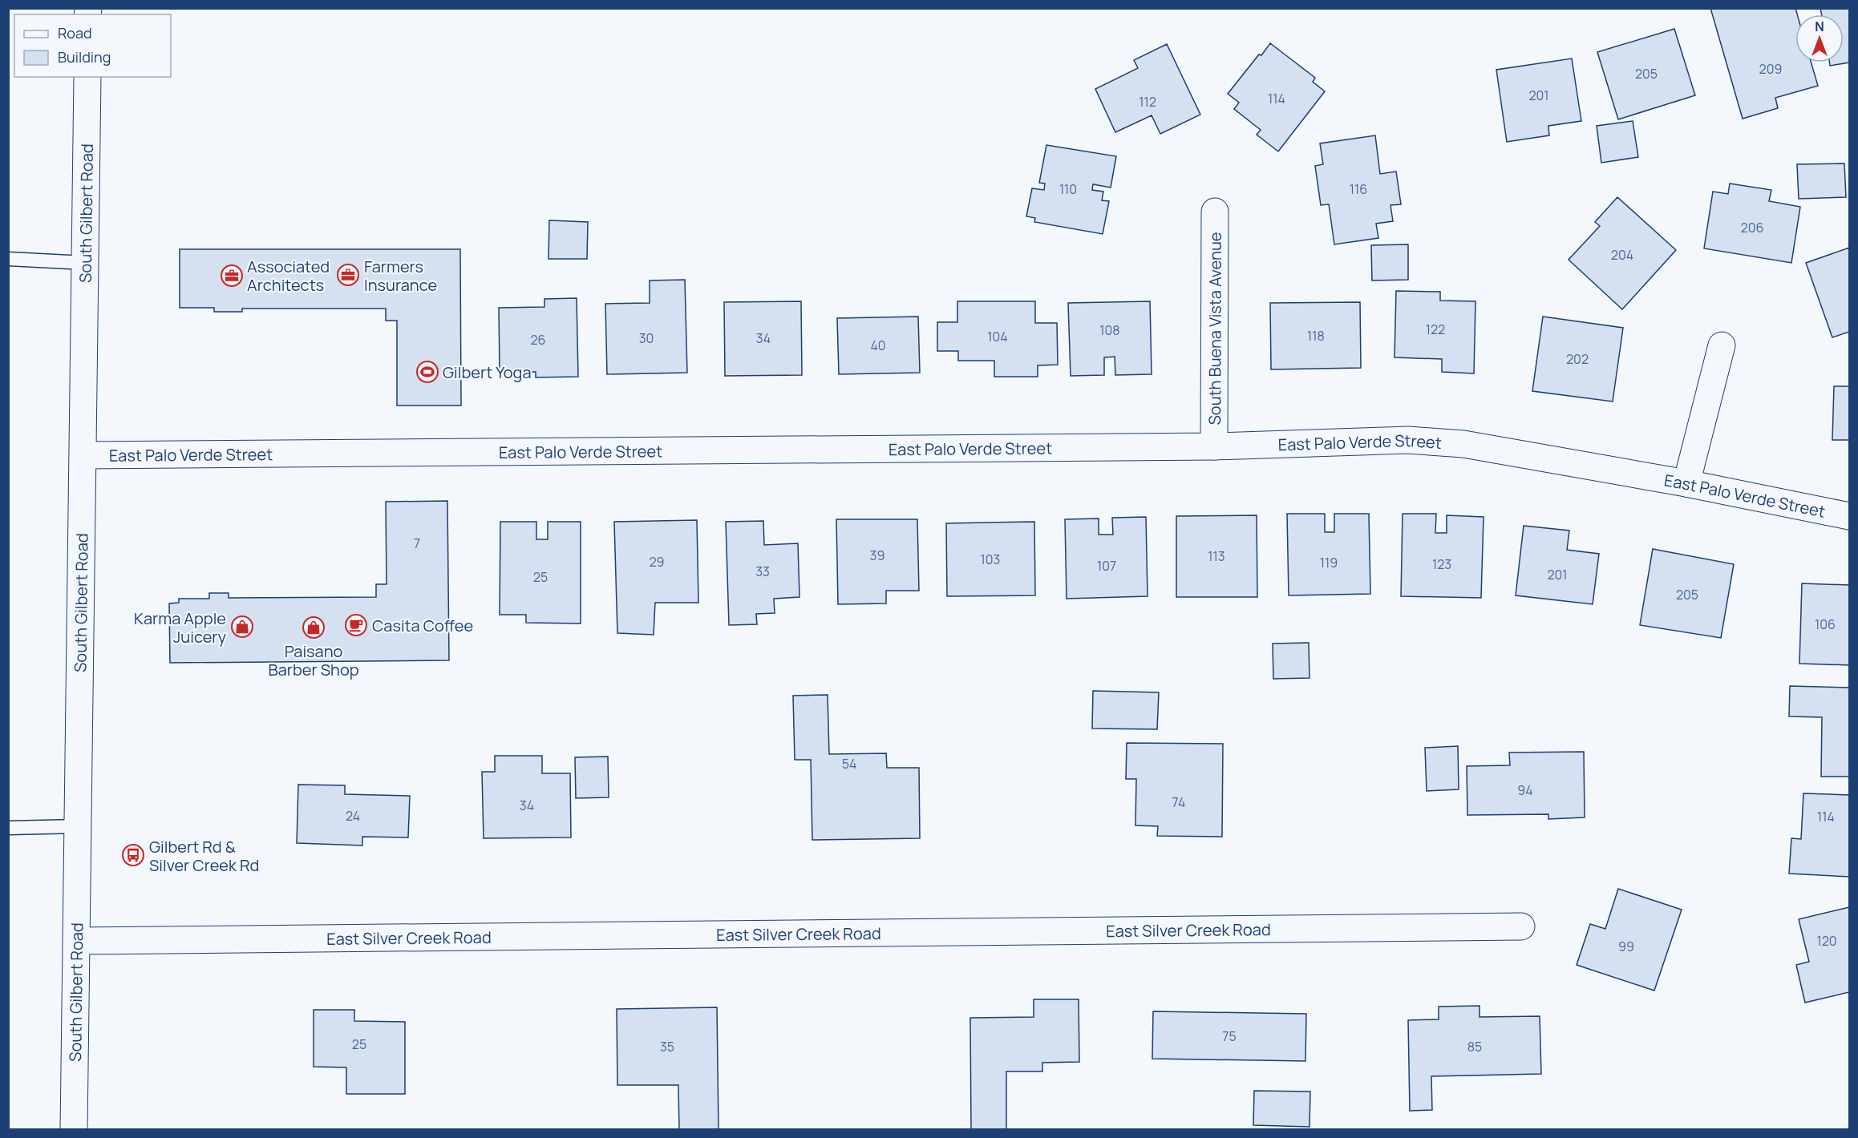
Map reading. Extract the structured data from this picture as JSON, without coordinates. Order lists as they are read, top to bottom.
{
  "streets": {
    "street": [
      "South Gilbert Road",
      "South Buena Vista Avenue",
      "East Palo Verde Street",
      "East Silver Creek Road"
    ]
  },
  "crossings": [
    ["South Gilbert Road", "East Palo Verde Street"],
    ["South Gilbert Road", "East Silver Creek Road"],
    ["South Buena Vista Avenue", "East Palo Verde Street"]
  ],
  "places": {
    "office": ["Farmers Insurance", "Associated Architects"],
    "sports": ["Gilbert Yoga"],
    "cafe": ["Casita Coffee"],
    "shop": ["Karma Apple Juicery", "Paisano Barber Shop"],
    "bus stop": ["Gilbert Rd & Silver Creek Rd"]
  },
  "house_numbers": [
    "209",
    "205",
    "201",
    "114",
    "112",
    "110",
    "116",
    "206",
    "204",
    "122",
    "108",
    "118",
    "104",
    "30",
    "34",
    "26",
    "40",
    "202",
    "7",
    "39",
    "113",
    "103",
    "29",
    "119",
    "123",
    "107",
    "33",
    "201",
    "25",
    "205",
    "106",
    "54",
    "94",
    "74",
    "34",
    "24",
    "114",
    "120",
    "99",
    "75",
    "25",
    "35",
    "85"
  ],
  "legend": ["Road", "Building"],
  "north": "top"
}
